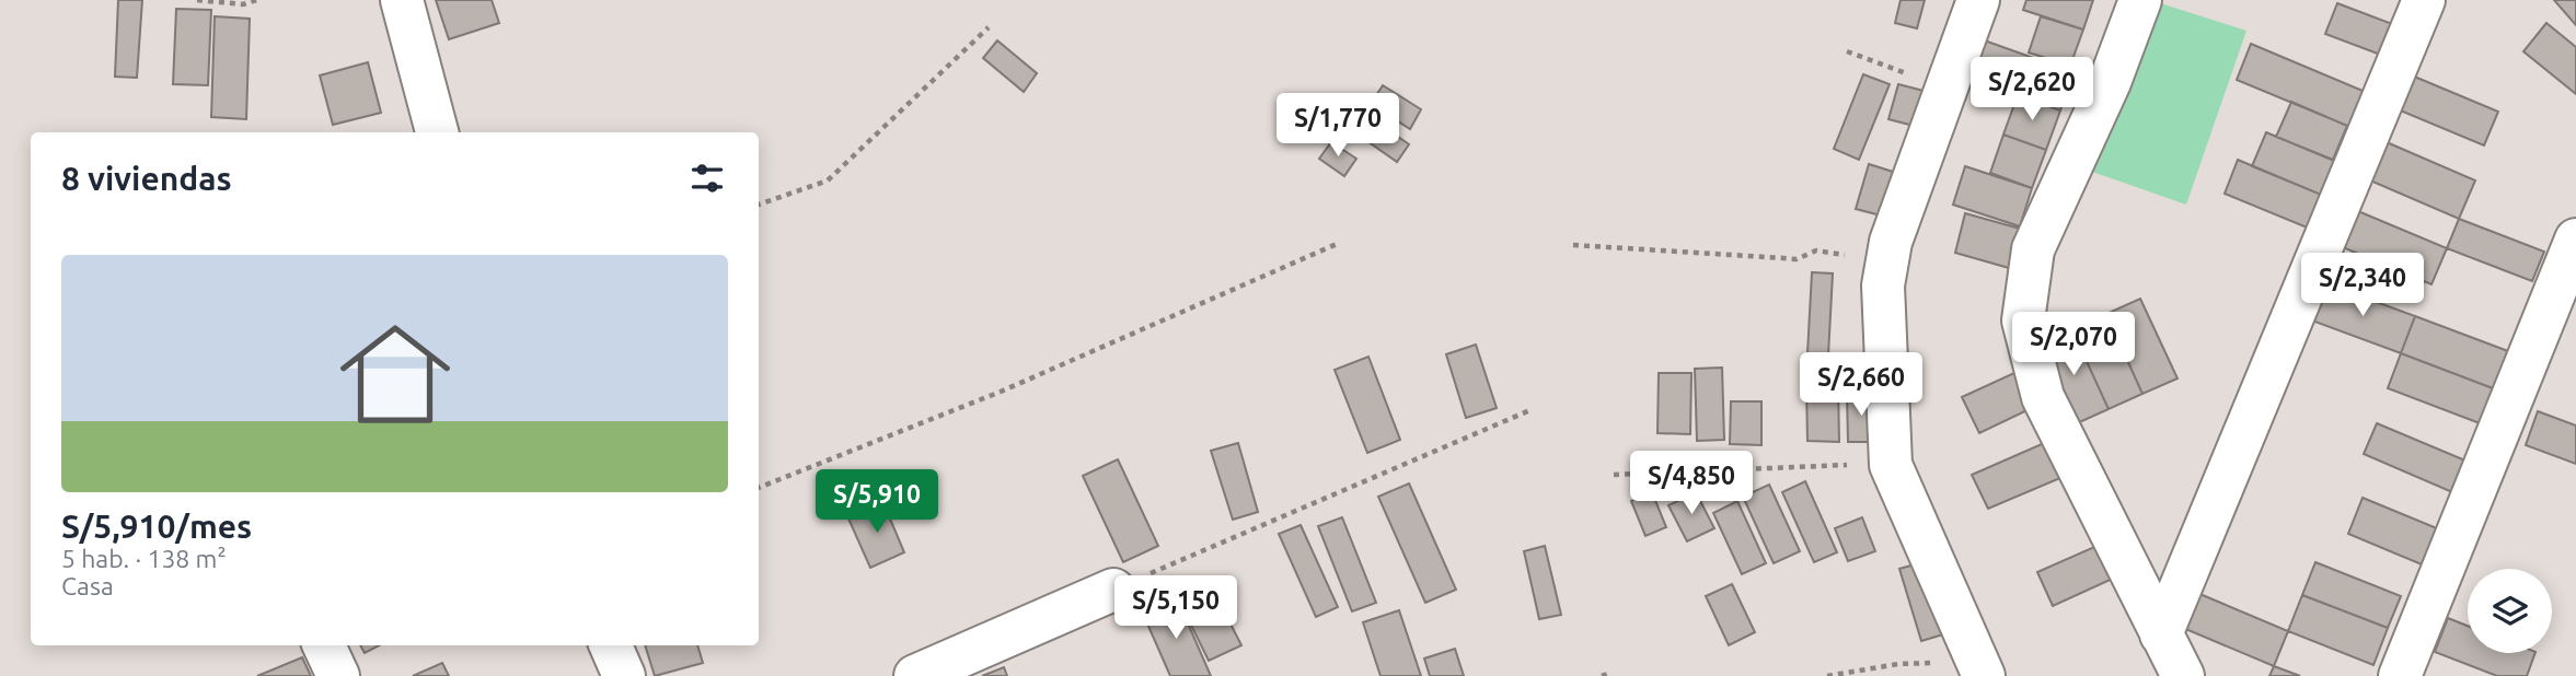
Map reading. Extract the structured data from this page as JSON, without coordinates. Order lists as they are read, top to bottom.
{
  "page": {
    "price": [
      "S/2,620",
      "S/1,770",
      "S/2,340",
      "S/2,070",
      "S/2,660",
      "S/4,850",
      "S/5,910",
      "S/5,150"
    ],
    "heading": "8 viviendas",
    "list": [
      {
        "name": "S/5,910/mes",
        "note": "5 hab. · 138 m² · Casa"
      }
    ]
  }
}
